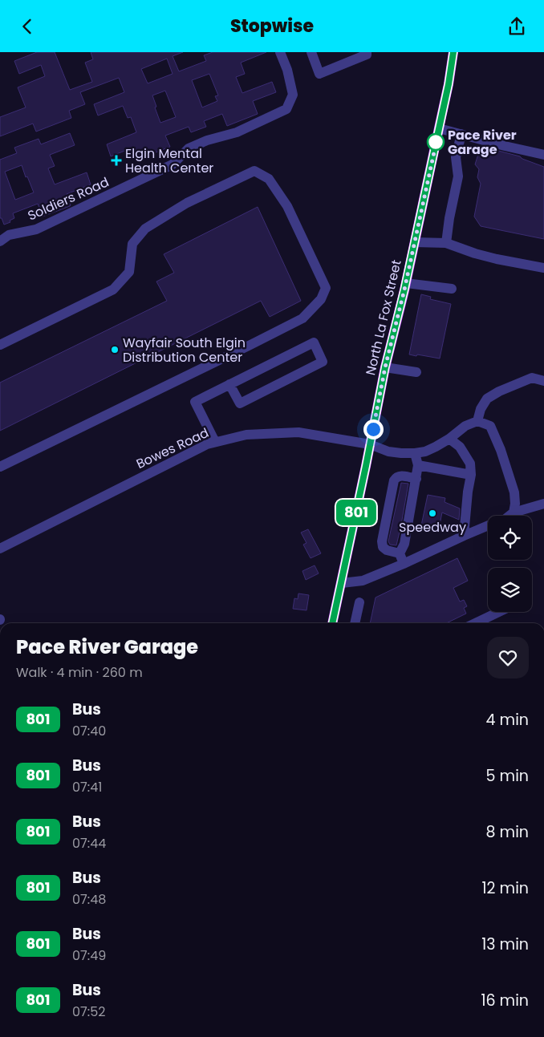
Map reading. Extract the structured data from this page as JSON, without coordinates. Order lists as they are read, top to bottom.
{
  "streets": {
    "main road": ["North La Fox Street"],
    "street": ["Soldiers Road", "Bowes Road"]
  },
  "crossings": [
    ["North La Fox Street", "Bowes Road"]
  ],
  "places": {
    "other": ["Pace River Garage", "Wayfair South Elgin Distribution Center", "Speedway"],
    "health": ["Elgin Mental Health Center"]
  },
  "lines": ["bus line 801"],
  "page": {
    "header": "Stopwise",
    "on_map": "801",
    "heading": ["Pace River Garage", "Walk · 4 min · 260 m"],
    "list": [
      {
        "mark": "801",
        "name": "Bus",
        "note": "07:40",
        "value": "4 min"
      },
      {
        "mark": "801",
        "name": "Bus",
        "note": "07:41",
        "value": "5 min"
      },
      {
        "mark": "801",
        "name": "Bus",
        "note": "07:44",
        "value": "8 min"
      },
      {
        "mark": "801",
        "name": "Bus",
        "note": "07:48",
        "value": "12 min"
      },
      {
        "mark": "801",
        "name": "Bus",
        "note": "07:49",
        "value": "13 min"
      },
      {
        "mark": "801",
        "name": "Bus",
        "note": "07:52",
        "value": "16 min"
      }
    ]
  }
}
